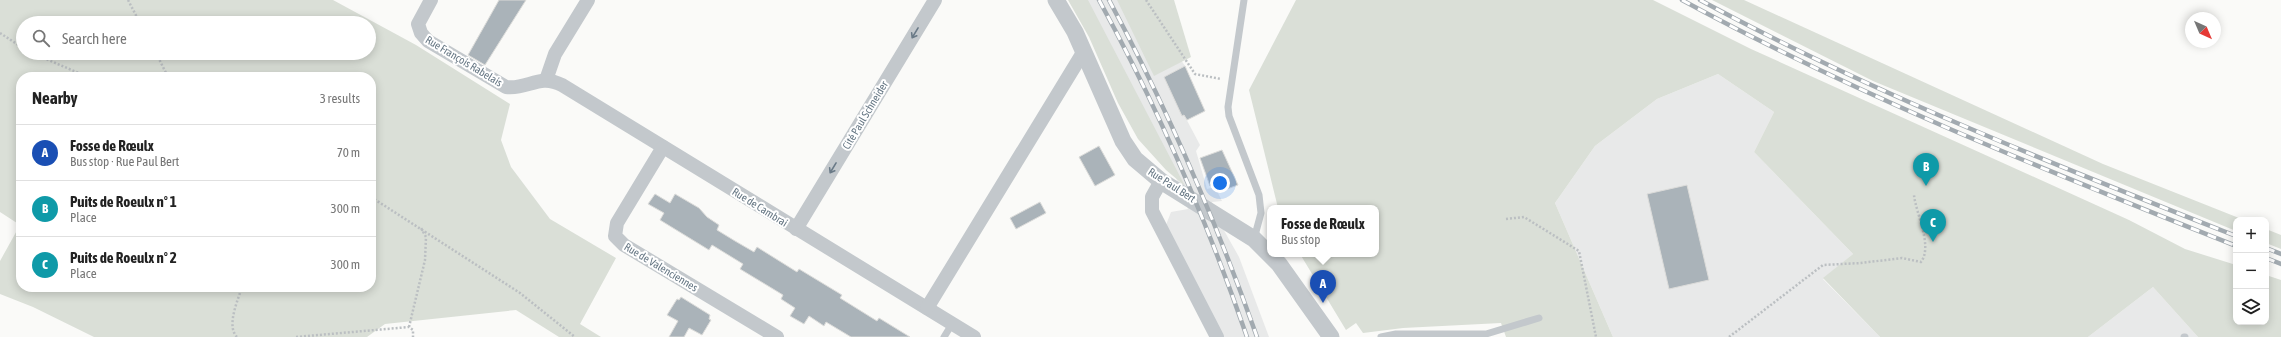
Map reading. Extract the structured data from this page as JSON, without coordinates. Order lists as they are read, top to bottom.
{
  "streets": {
    "street": [
      "Rue François Rabelais",
      "Cité Paul Schneider",
      "Rue Paul Bert",
      "Rue de Cambrai",
      "Rue de Valenciennes"
    ]
  },
  "crossings": [
    ["Rue François Rabelais", "Rue de Cambrai"],
    ["Cité Paul Schneider", "Rue de Cambrai"],
    ["Rue de Cambrai", "Rue de Valenciennes"]
  ],
  "one_way": ["Cité Paul Schneider"],
  "north": "bottom right",
  "page": {
    "search": "Search here",
    "heading": ["Nearby", "3 results"],
    "list": [
      {
        "mark": "A",
        "name": "Fosse de Rœulx",
        "note": "Bus stop · Rue Paul Bert",
        "value": "70 m"
      },
      {
        "mark": "B",
        "name": "Puits de Roeulx n° 1",
        "note": "Place",
        "value": "300 m"
      },
      {
        "mark": "C",
        "name": "Puits de Roeulx n° 2",
        "note": "Place",
        "value": "300 m"
      }
    ],
    "pins": ["B", "C", "A"],
    "popup": ["Fosse de Rœulx", "Bus stop"],
    "map_buttons": ["+", "−"]
  }
}
